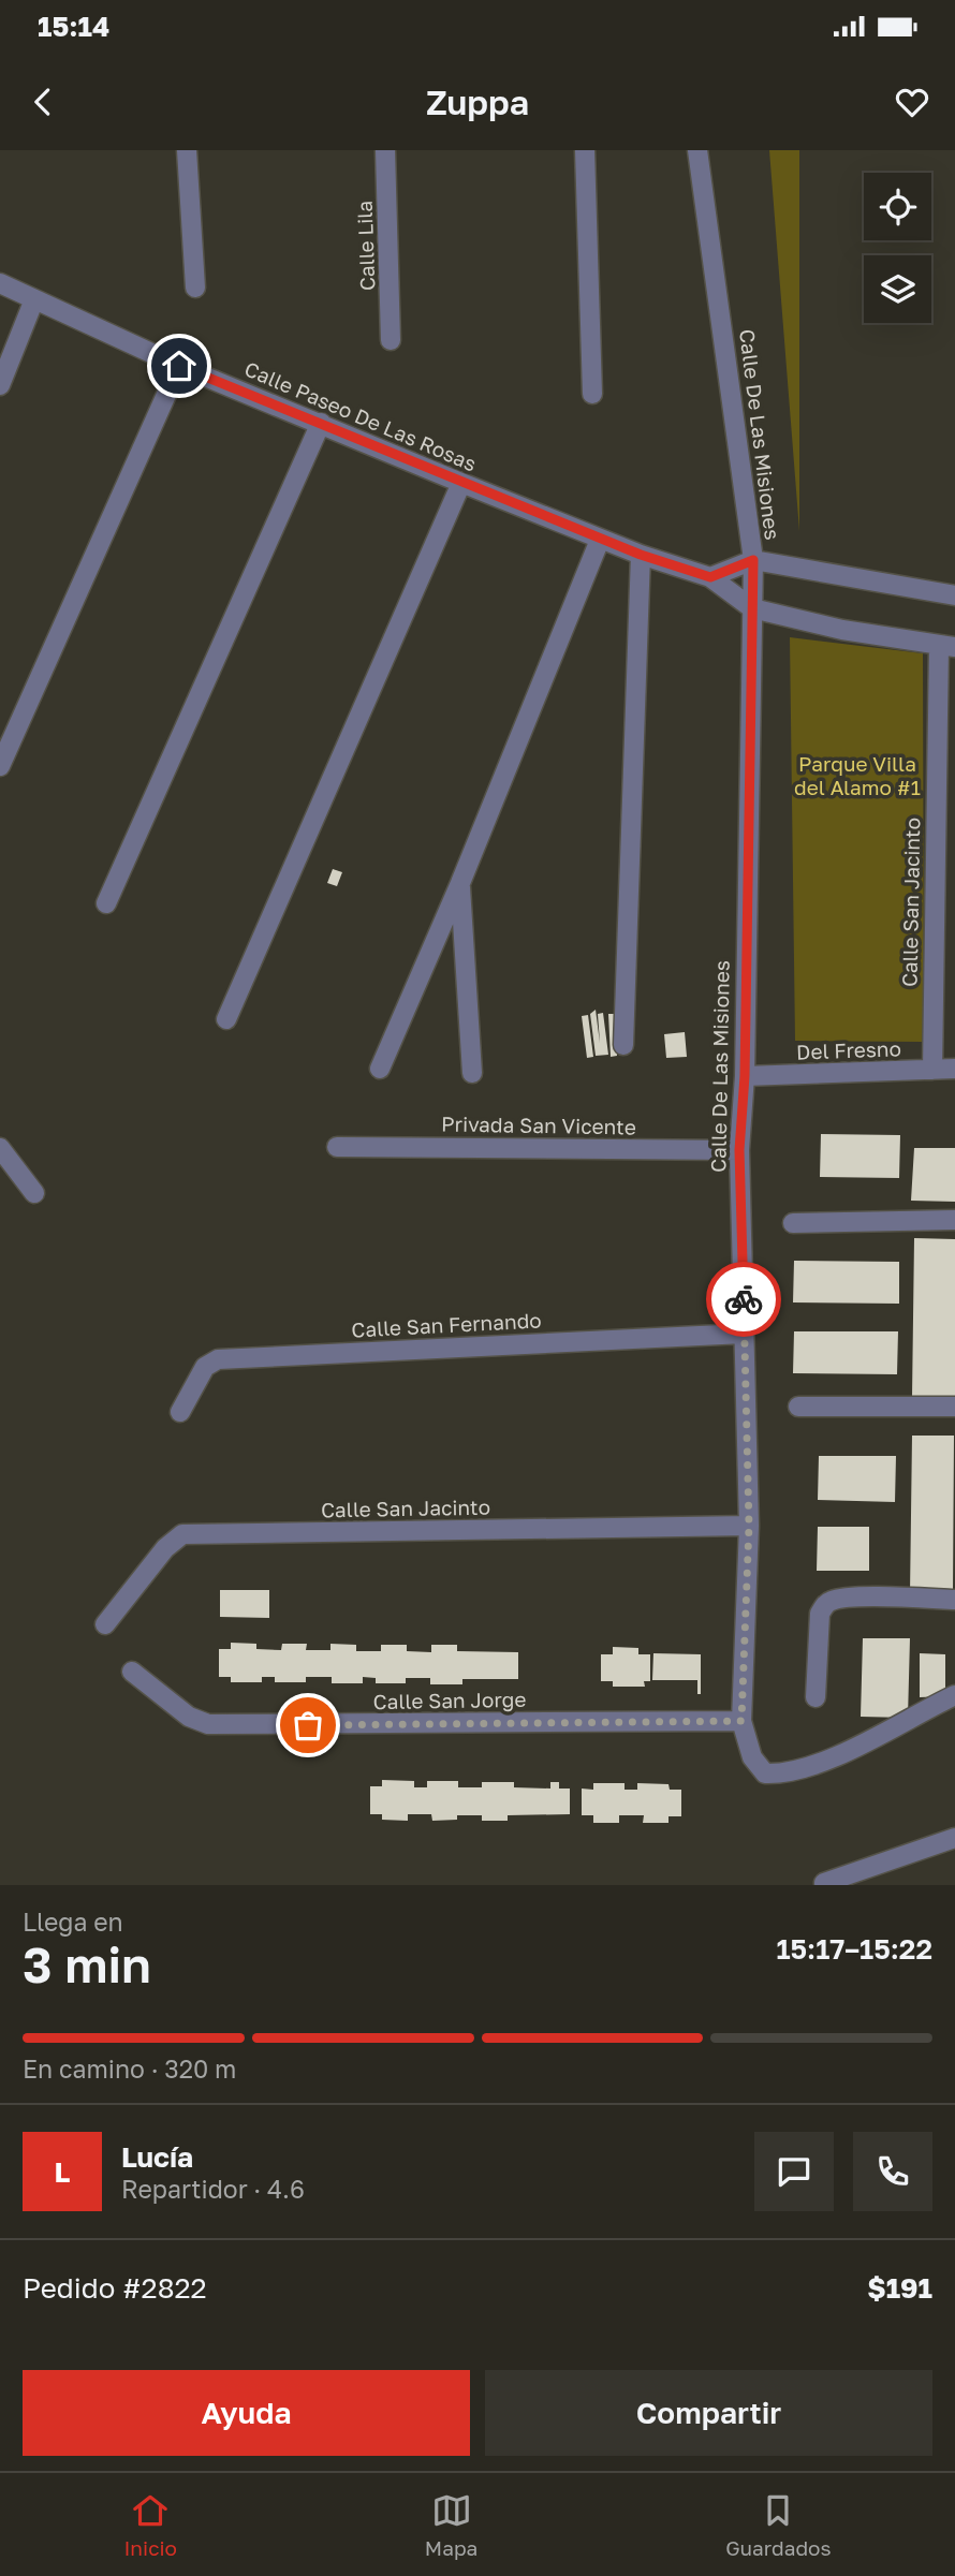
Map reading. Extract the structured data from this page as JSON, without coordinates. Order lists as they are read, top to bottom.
{
  "streets": {
    "street": [
      "Calle Lila",
      "Calle Paseo De Las Rosas",
      "Calle De Las Misiones",
      "Calle San Jacinto",
      "Del Fresno",
      "Privada San Vicente",
      "Calle San Fernando",
      "Calle San Jorge"
    ]
  },
  "crossings": [
    ["Calle Paseo De Las Rosas", "Calle De Las Misiones"],
    ["Calle Paseo De Las Rosas", "Calle San Jacinto"],
    ["Calle De Las Misiones", "Calle San Jacinto"],
    ["Calle De Las Misiones", "Del Fresno"],
    ["Calle De Las Misiones", "Privada San Vicente"],
    ["Calle De Las Misiones", "Calle San Fernando"],
    ["Calle De Las Misiones", "Calle San Jorge"],
    ["Calle San Jacinto", "Del Fresno"]
  ],
  "parks": ["Parque Villa del Alamo #1"],
  "page": {
    "status": "15:14",
    "header": "Zuppa",
    "heading": ["3 min", "Llega en", "15:17–15:22"],
    "panel": [
      "Lucía",
      "Repartidor · 4.6",
      "Pedido #2822",
      "$191"
    ],
    "bar": "En camino · 320 m",
    "round": "L",
    "buttons": ["Ayuda", "Compartir"],
    "tabs": ["Inicio", "Mapa", "Guardados"]
  }
}
